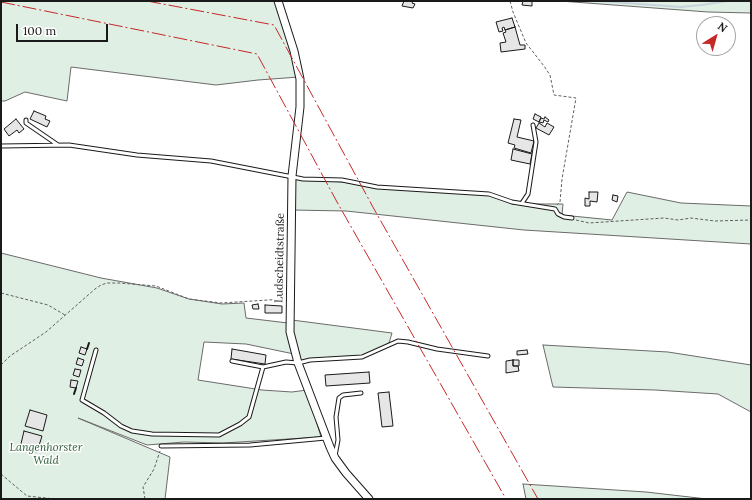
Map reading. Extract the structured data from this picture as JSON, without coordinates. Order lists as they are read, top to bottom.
{
  "streets": {
    "street": ["Ludscheidtstraße"]
  },
  "parks": ["Langenhorster Wald"],
  "scale_bar": "100 m",
  "north": "top right"
}
